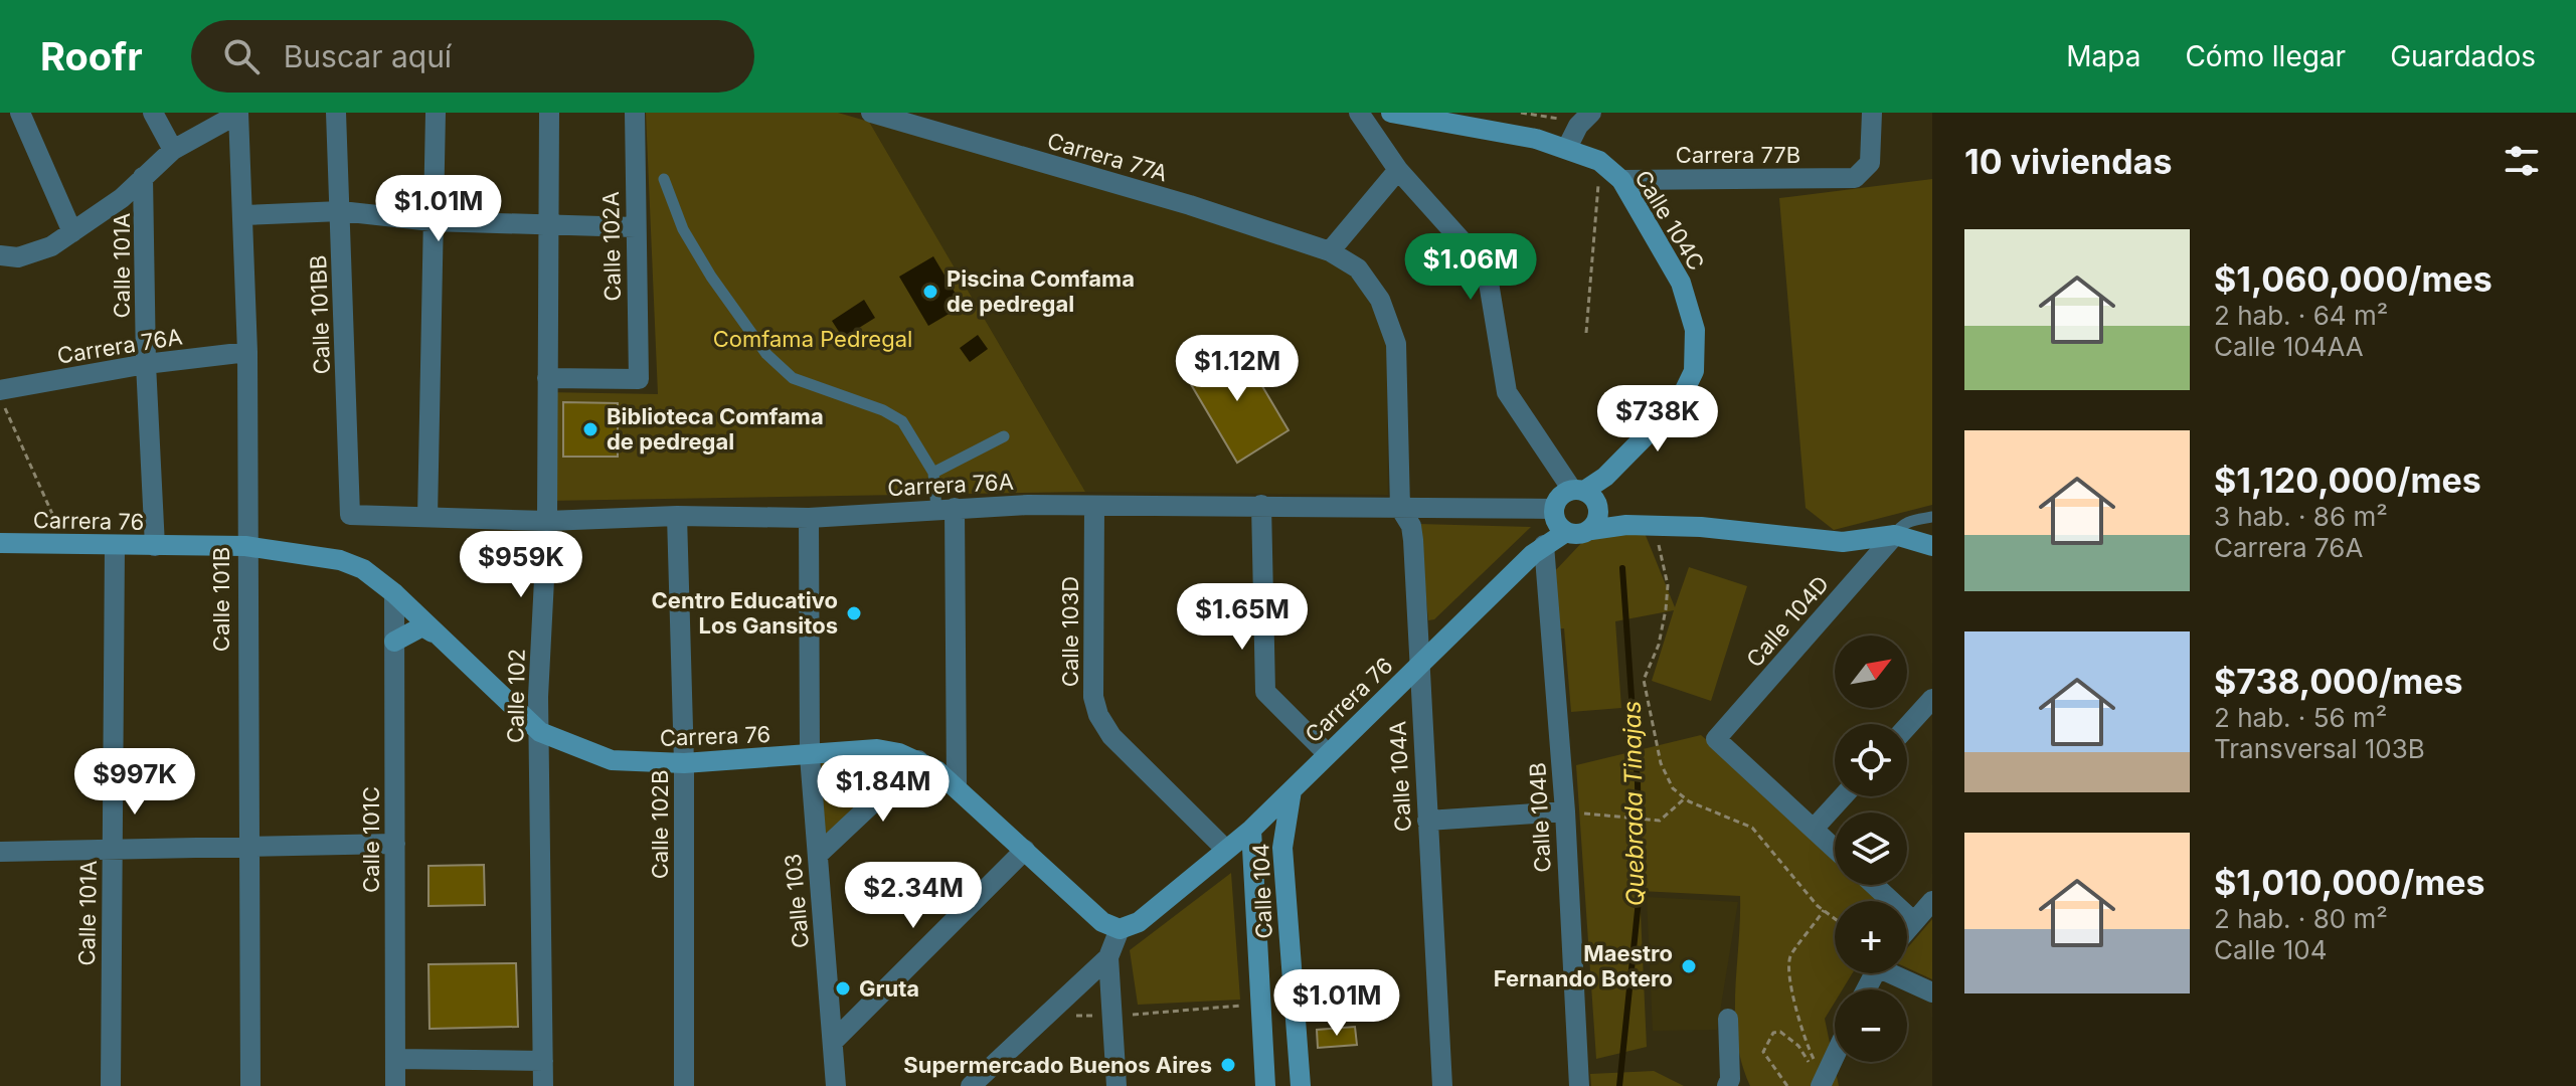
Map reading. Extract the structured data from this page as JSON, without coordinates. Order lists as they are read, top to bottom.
{
  "streets": {
    "street": [
      "Carrera 77B",
      "Carrera 77A",
      "Calle 104C",
      "Calle 102A",
      "Calle 101A",
      "Calle 101BB",
      "Carrera 76A",
      "Carrera 76",
      "Calle 101B",
      "Calle 104D",
      "Calle 103D",
      "Calle 102",
      "Calle 104A",
      "Calle 104B",
      "Calle 102B",
      "Calle 101C",
      "Calle 104",
      "Calle 103"
    ]
  },
  "crossings": [
    ["Carrera 77B", "Calle 104C"],
    ["Carrera 77A", "Calle 104A"],
    ["Calle 104C", "Carrera 76A"],
    ["Calle 104C", "Carrera 76"],
    ["Calle 102A", "Calle 102"],
    ["Calle 101A", "Carrera 76A"],
    ["Calle 101A", "Carrera 76"],
    ["Calle 101BB", "Carrera 76A"],
    ["Carrera 76A", "Carrera 76"],
    ["Carrera 76A", "Calle 101B"],
    ["Carrera 76A", "Calle 103D"],
    ["Carrera 76A", "Calle 102"],
    ["Carrera 76A", "Calle 104A"],
    ["Carrera 76A", "Calle 102B"],
    ["Carrera 76A", "Calle 103"],
    ["Carrera 76", "Calle 101B"],
    ["Carrera 76", "Calle 103D"],
    ["Carrera 76", "Calle 102"],
    ["Carrera 76", "Calle 104A"],
    ["Carrera 76", "Calle 104B"],
    ["Carrera 76", "Calle 102B"],
    ["Carrera 76", "Calle 101C"],
    ["Carrera 76", "Calle 104"],
    ["Carrera 76", "Calle 103"]
  ],
  "water": ["Quebrada Tinajas"],
  "parks": ["Comfama Pedregal"],
  "places": [
    "Piscina Comfama de pedregal",
    "Biblioteca Comfama de pedregal",
    "Centro Educativo Los Gansitos",
    "Maestro Fernando Botero",
    "Gruta",
    "Supermercado Buenos Aires"
  ],
  "north": "top right",
  "page": {
    "header": "Roofr",
    "search": "Buscar aquí",
    "nav": ["Mapa", "Cómo llegar", "Guardados"],
    "heading": "10 viviendas",
    "price": [
      "$1.01M",
      "$1.06M",
      "$1.12M",
      "$738K",
      "$959K",
      "$1.65M",
      "$997K",
      "$1.84M",
      "$2.34M",
      "$1.01M"
    ],
    "list": [
      {
        "name": "$1,060,000/mes",
        "note": "2 hab. · 64 m² · Calle 104AA"
      },
      {
        "name": "$1,120,000/mes",
        "note": "3 hab. · 86 m² · Carrera 76A"
      },
      {
        "name": "$738,000/mes",
        "note": "2 hab. · 56 m² · Transversal 103B"
      },
      {
        "name": "$1,010,000/mes",
        "note": "2 hab. · 80 m² · Calle 104"
      }
    ],
    "map_buttons": ["+", "−"]
  }
}
